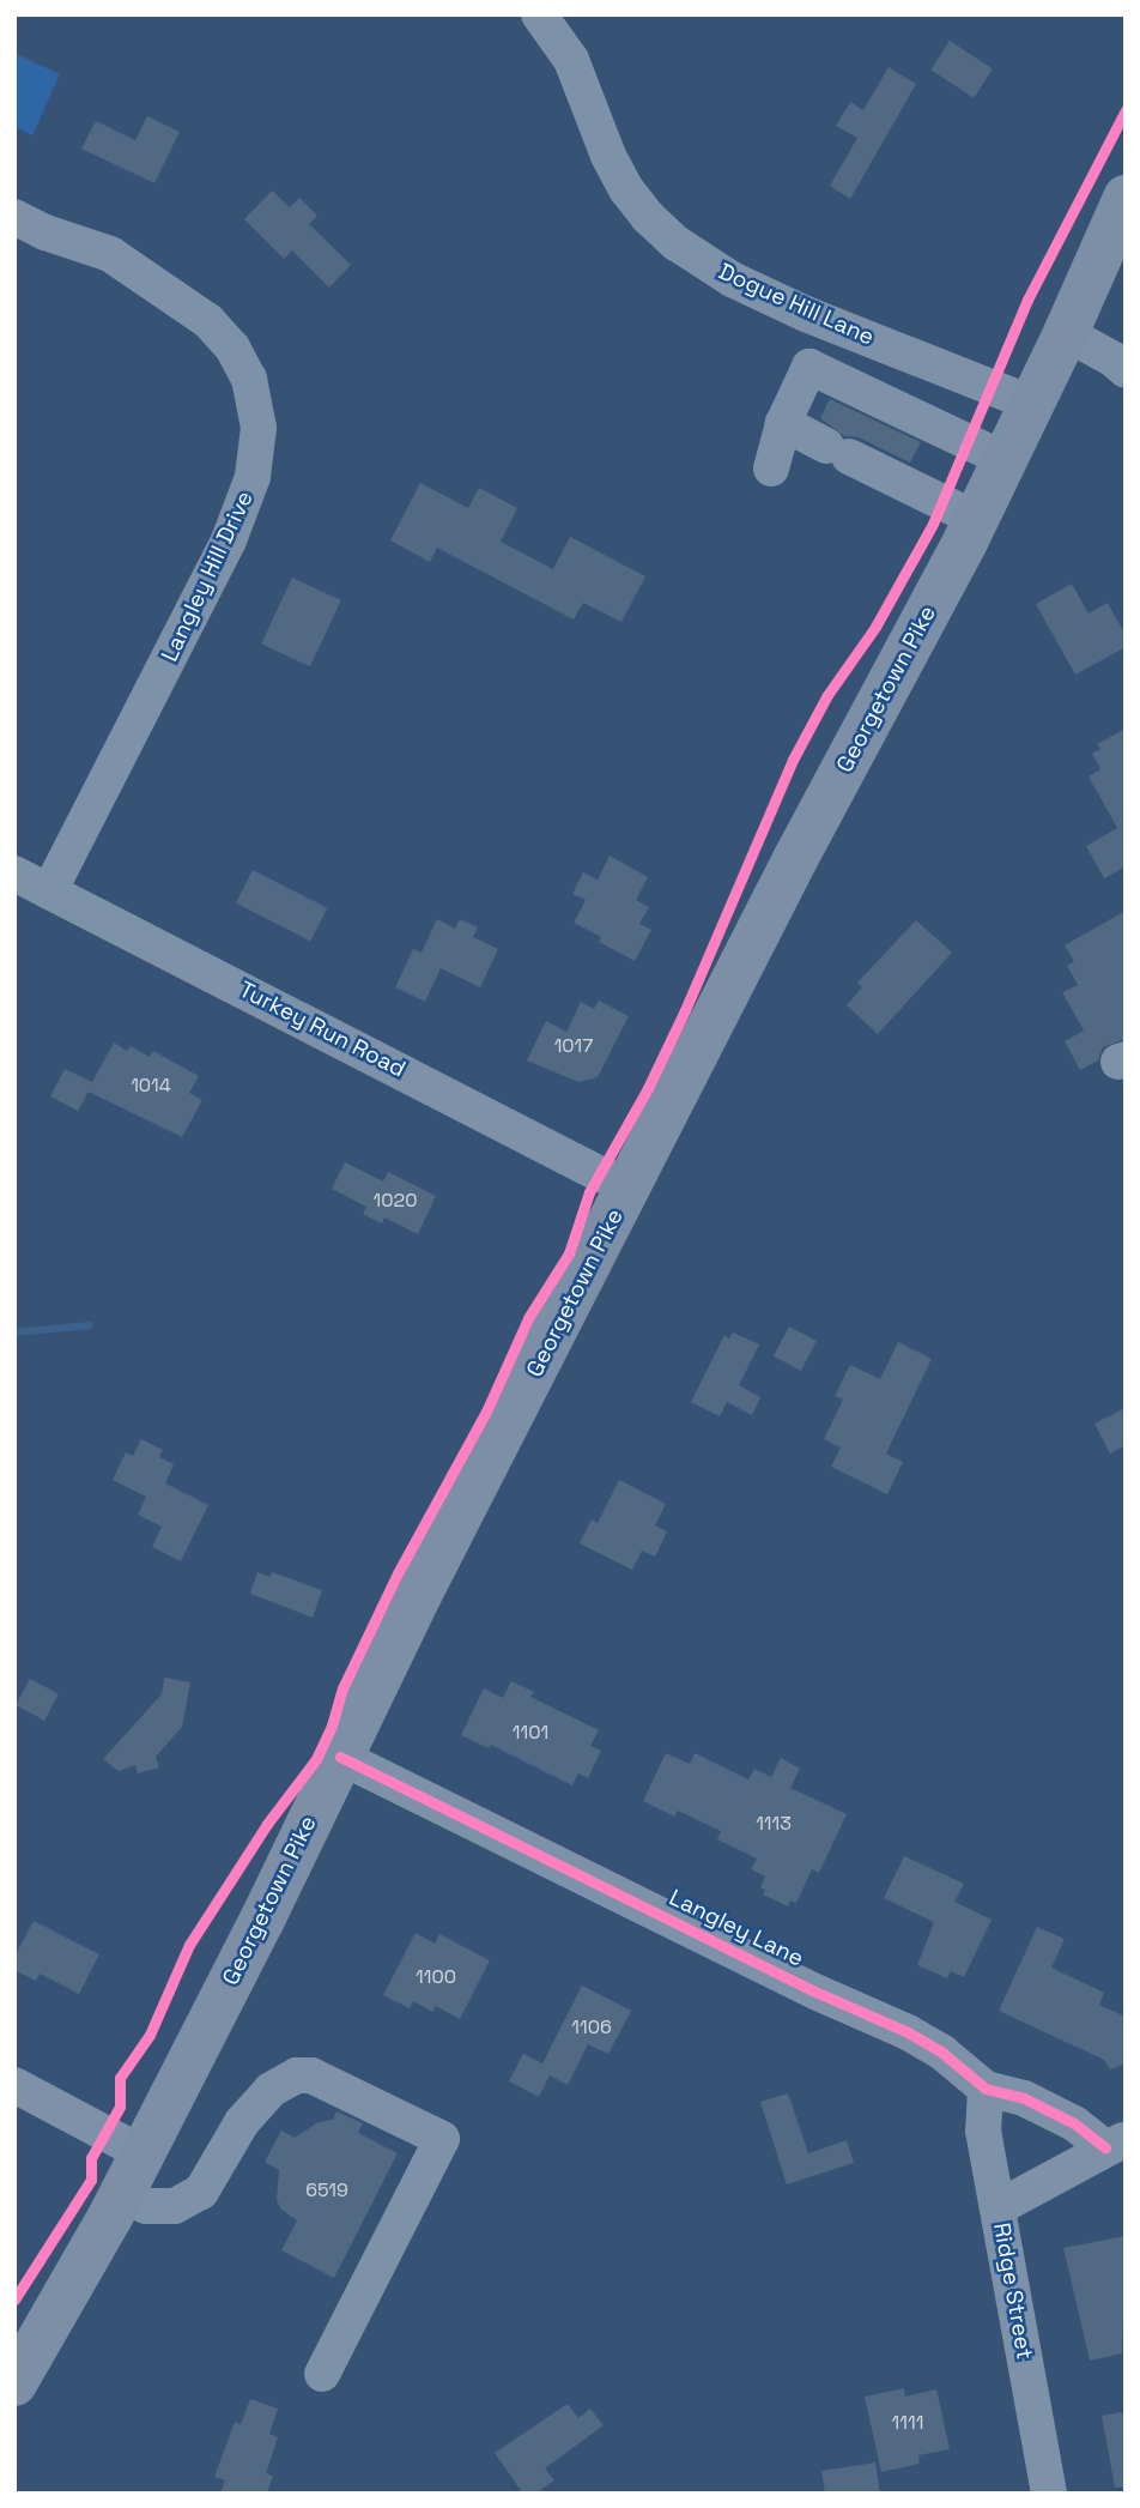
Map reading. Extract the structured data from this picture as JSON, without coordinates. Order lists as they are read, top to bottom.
{
  "streets": {
    "main road": ["Georgetown Pike"],
    "street": [
      "Dogue Hill Lane",
      "Langley Hill Drive",
      "Turkey Run Road",
      "Langley Lane",
      "Ridge Street"
    ]
  },
  "crossings": [
    ["Dogue Hill Lane", "Georgetown Pike"],
    ["Langley Hill Drive", "Turkey Run Road"],
    ["Georgetown Pike", "Turkey Run Road"],
    ["Georgetown Pike", "Langley Lane"],
    ["Langley Lane", "Ridge Street"]
  ],
  "house_numbers": [
    "1017",
    "1014",
    "1020",
    "1101",
    "1113",
    "1100",
    "1106",
    "6519",
    "1111"
  ]
}
